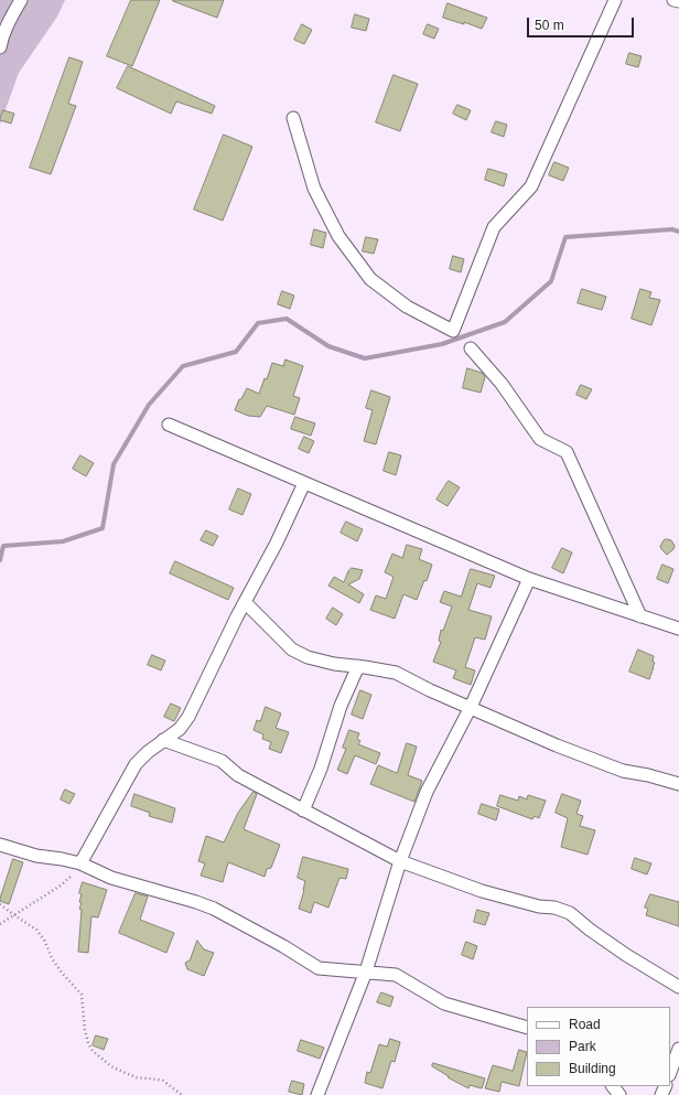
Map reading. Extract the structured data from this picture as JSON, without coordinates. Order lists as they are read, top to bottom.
{
  "legend": ["Road", "Park", "Building"],
  "scale_bar": "50 m"
}
